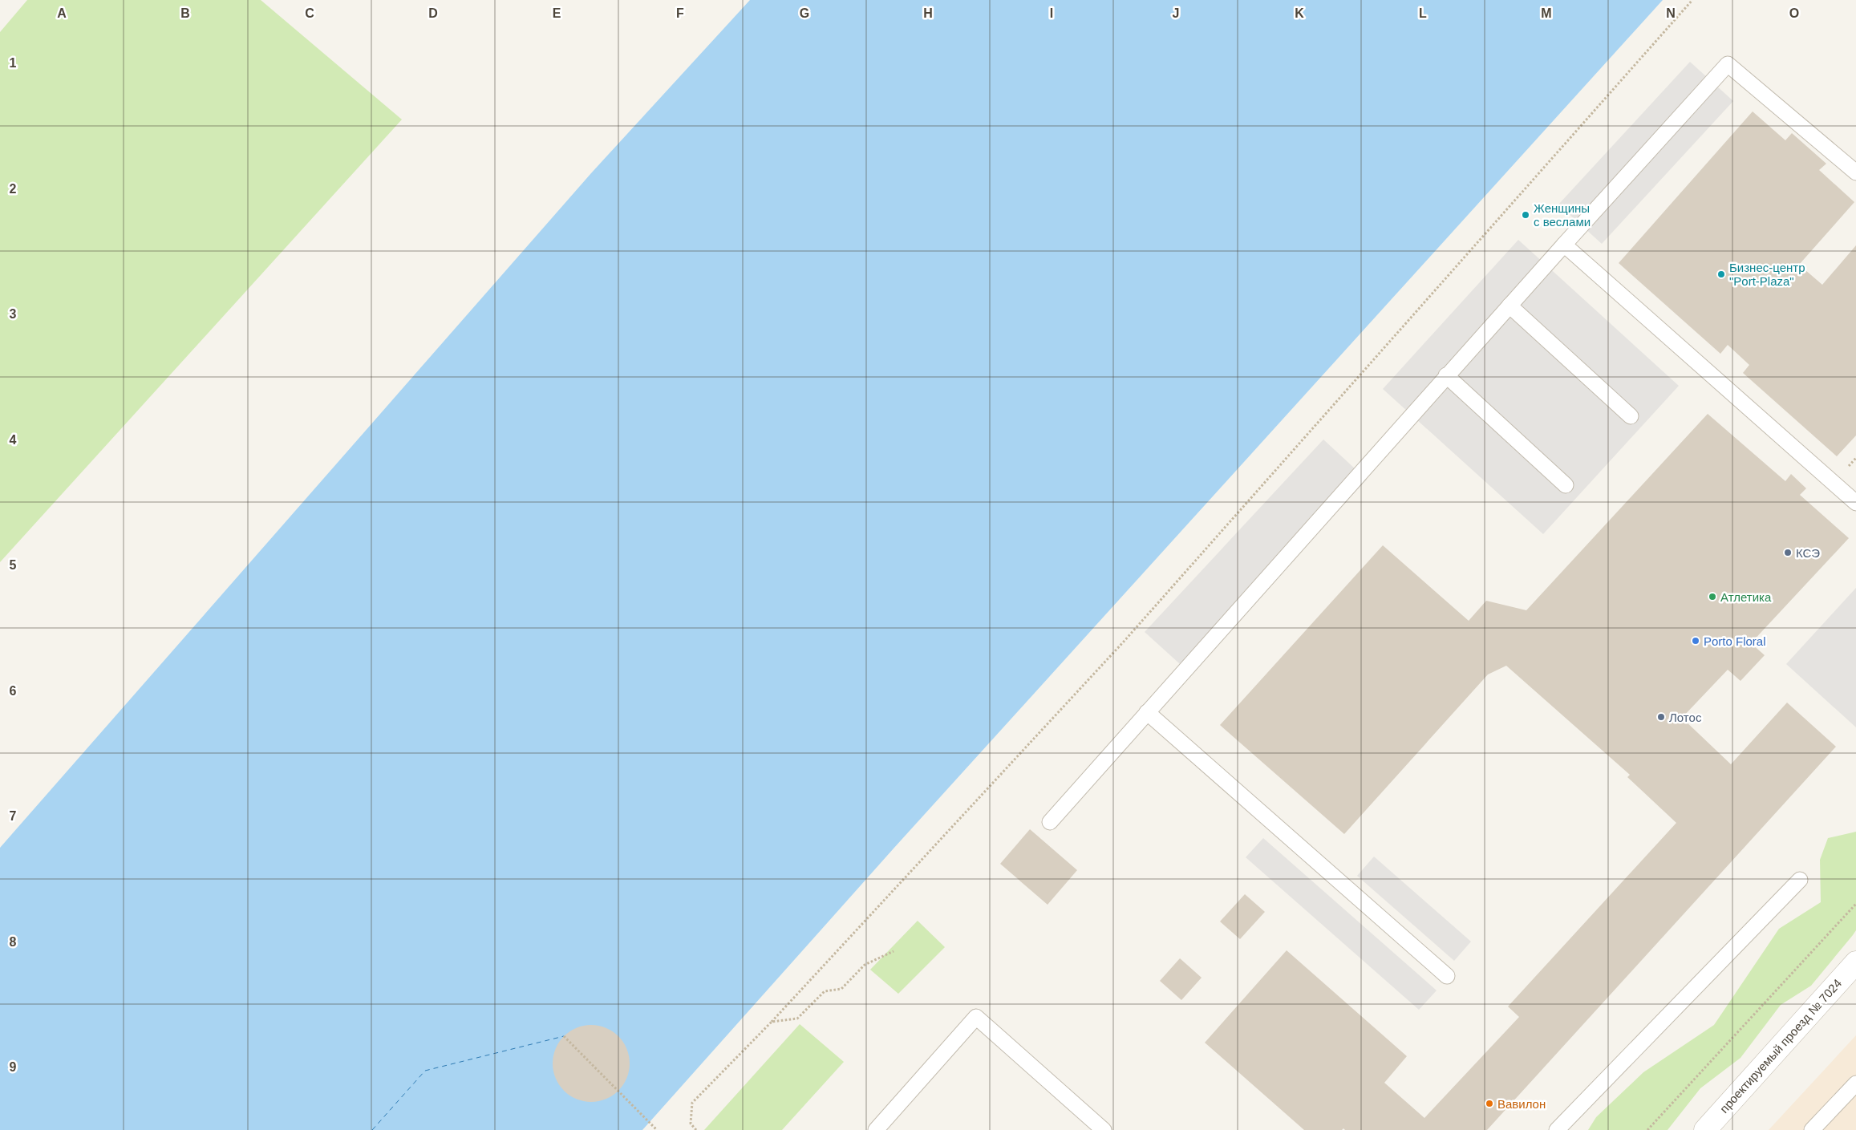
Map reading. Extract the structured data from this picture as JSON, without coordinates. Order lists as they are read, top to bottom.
{
  "streets": {
    "street": ["проектируемый проезд № 7024"]
  },
  "places": [
    "Женщины с веслами",
    "Бизнес-центр \"Port-Plaza\"",
    "КСЭ",
    "Атлетика",
    "Porto Floral",
    "Лотос",
    "Вавилон"
  ],
  "grid": {
    "columns": [
      "A",
      "B",
      "C",
      "D",
      "E",
      "F",
      "G",
      "H",
      "I",
      "J",
      "K",
      "L",
      "M",
      "N",
      "O"
    ],
    "rows": [
      "1",
      "2",
      "3",
      "4",
      "5",
      "6",
      "7",
      "8",
      "9"
    ]
  }
}
